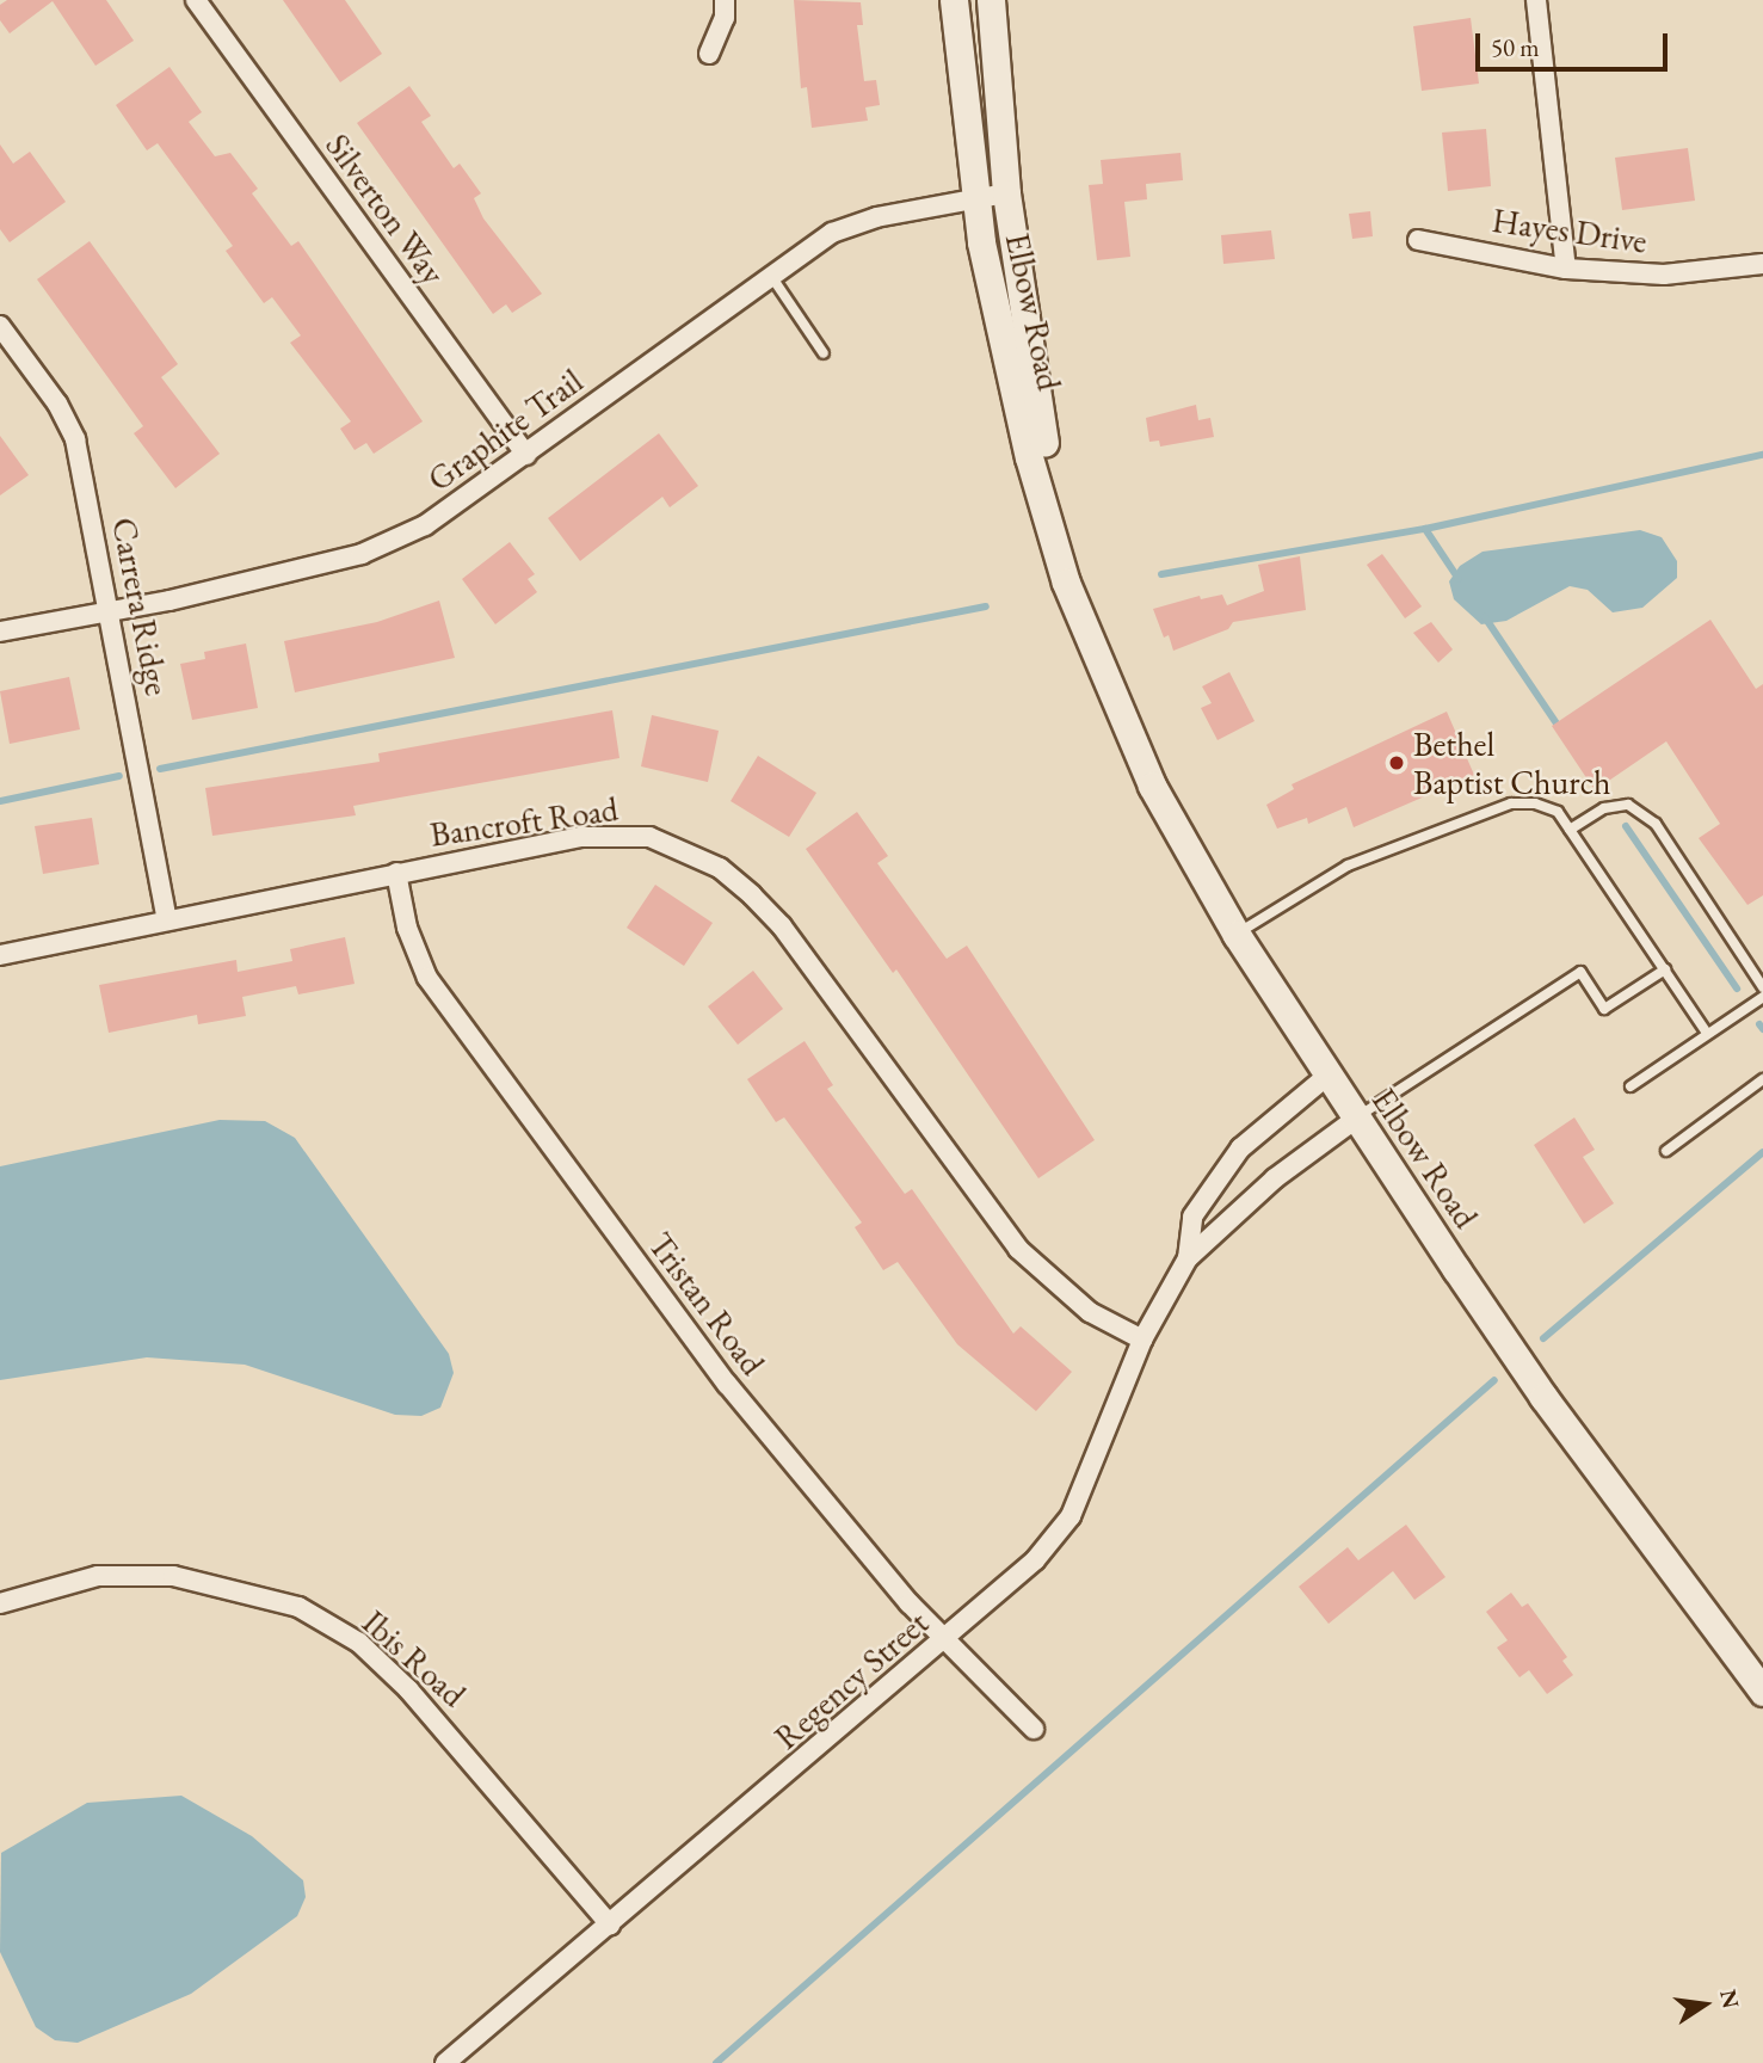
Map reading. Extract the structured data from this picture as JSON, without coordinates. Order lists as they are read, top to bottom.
{
  "streets": {
    "main road": ["Elbow Road"],
    "street": [
      "Silverton Way",
      "Hayes Drive",
      "Graphite Trail",
      "Carrera Ridge",
      "Bancroft Road",
      "Tristan Road",
      "Ibis Road",
      "Regency Street"
    ]
  },
  "crossings": [
    ["Silverton Way", "Graphite Trail"],
    ["Elbow Road", "Graphite Trail"],
    ["Elbow Road", "Regency Street"],
    ["Graphite Trail", "Carrera Ridge"],
    ["Carrera Ridge", "Bancroft Road"],
    ["Bancroft Road", "Tristan Road"],
    ["Bancroft Road", "Regency Street"],
    ["Tristan Road", "Regency Street"],
    ["Ibis Road", "Regency Street"]
  ],
  "places": ["Bethel Baptist Church"],
  "scale_bar": "50 m",
  "north": "right"
}
